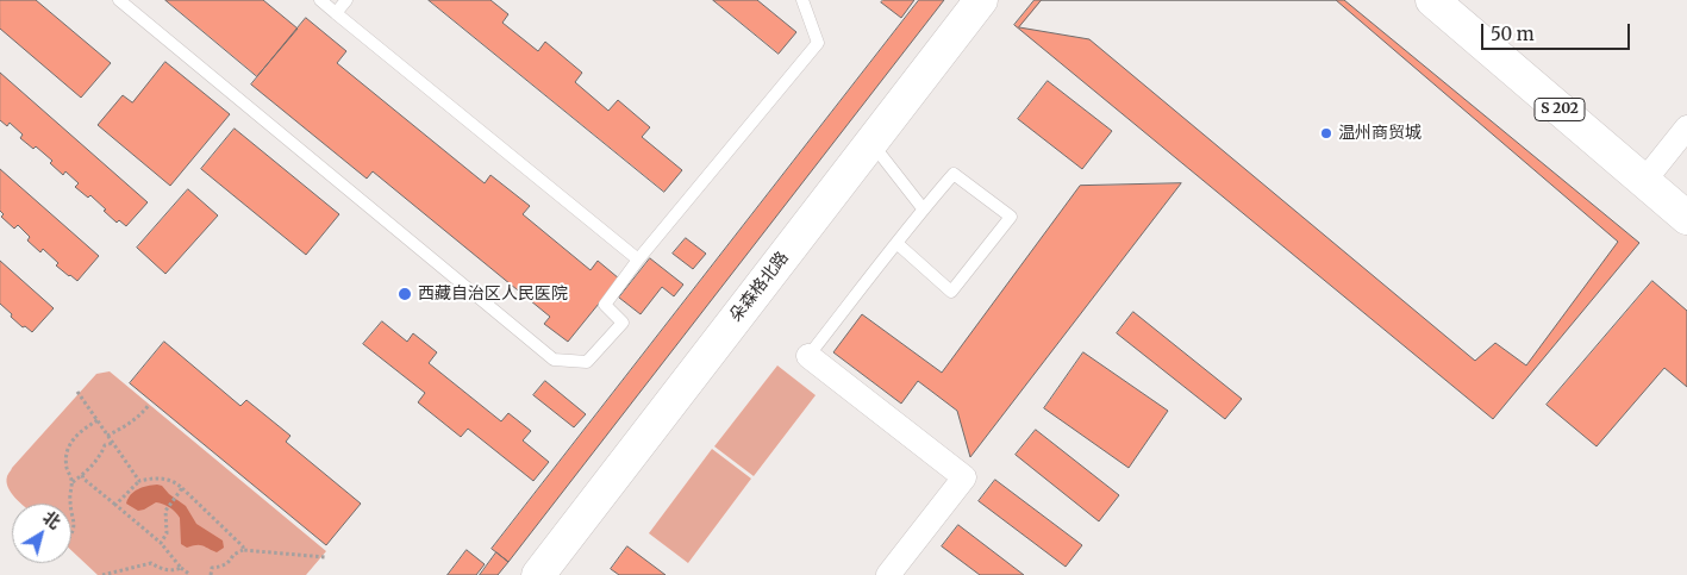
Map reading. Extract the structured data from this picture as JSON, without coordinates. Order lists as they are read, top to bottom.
{
  "streets": {
    "street": ["S 202", "朵森格北路"]
  },
  "places": ["温州商贸城", "西藏自治区人民医院"],
  "scale_bar": "50 m",
  "north": "top right"
}
